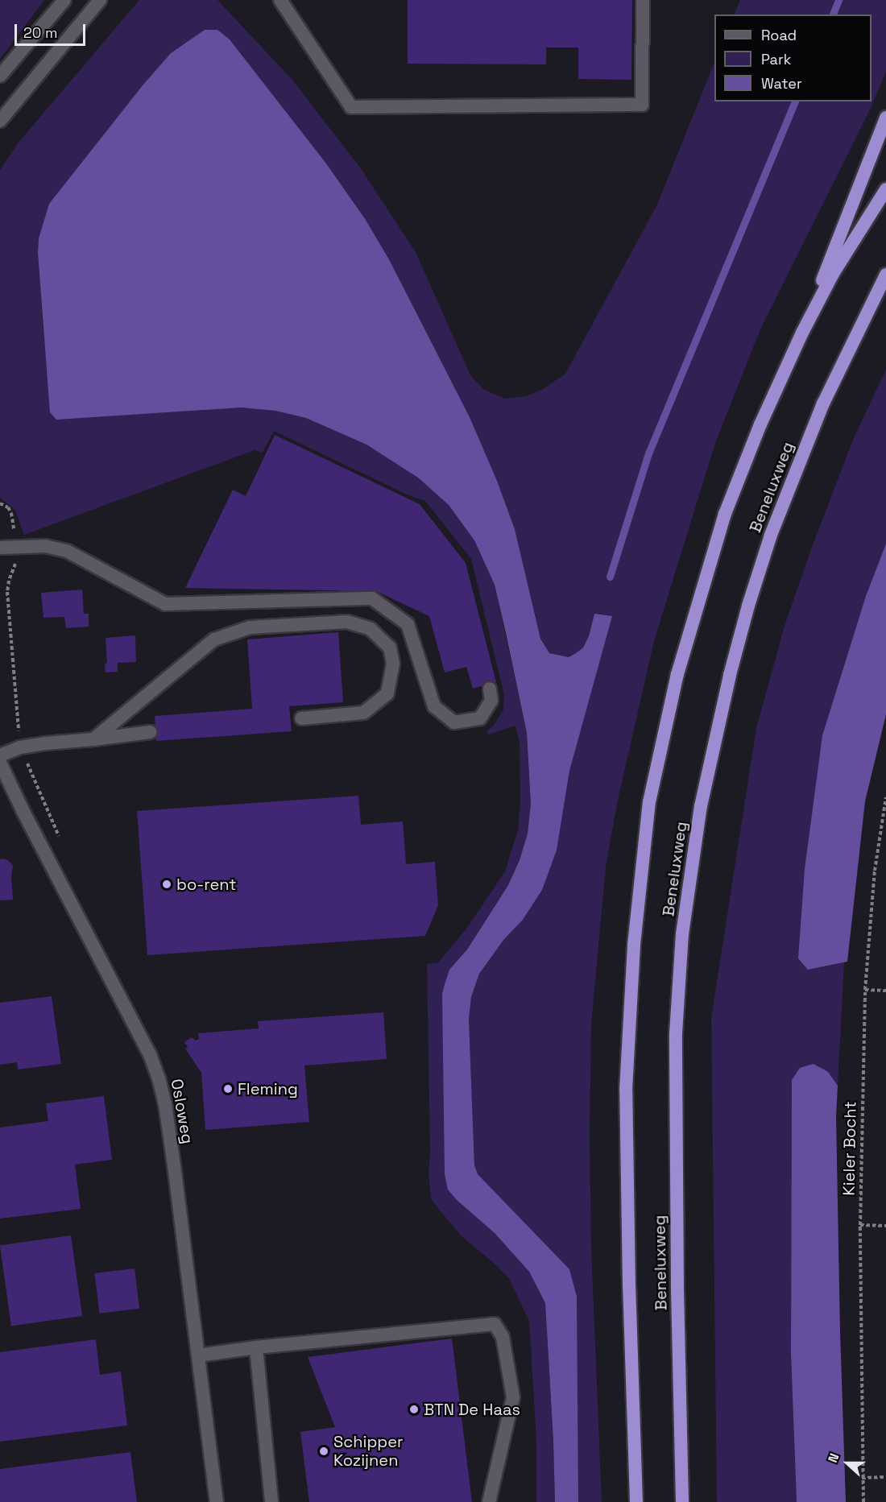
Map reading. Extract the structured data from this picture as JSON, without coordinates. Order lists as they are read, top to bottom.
{
  "streets": {
    "highway": ["Beneluxweg"],
    "street": ["Osloweg"],
    "path": ["Kieler Bocht"]
  },
  "places": [
    "bo-rent",
    "Fleming",
    "BTN De Haas",
    "Schipper Kozijnen"
  ],
  "legend": ["Road", "Park", "Water"],
  "scale_bar": "20 m",
  "north": "left"
}
